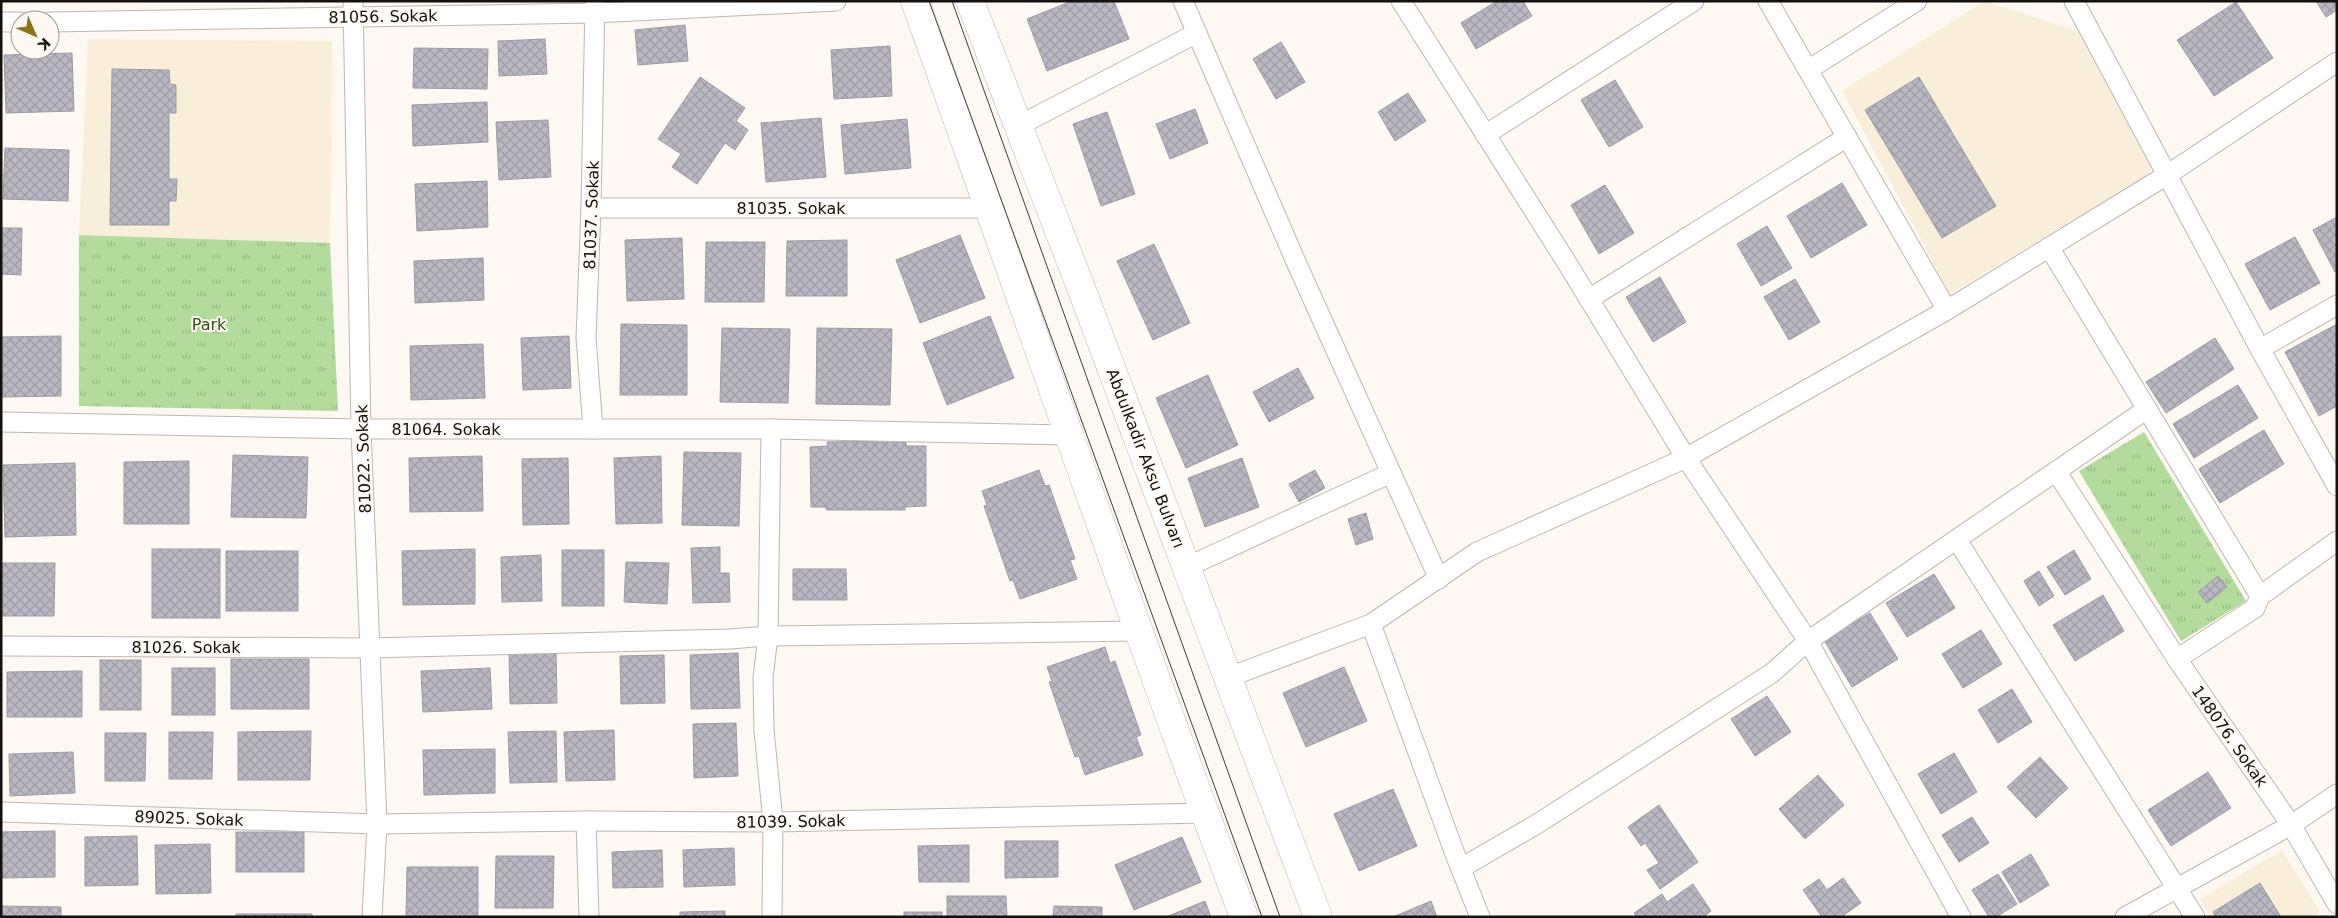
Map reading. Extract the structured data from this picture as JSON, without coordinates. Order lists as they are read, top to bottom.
{
  "streets": {
    "main road": ["Abdulkadir Aksu Bulvarı"],
    "street": [
      "81056. Sokak",
      "81035. Sokak",
      "81037. Sokak",
      "81064. Sokak",
      "81022. Sokak",
      "81026. Sokak",
      "148076. Sokak",
      "89025. Sokak",
      "81039. Sokak"
    ]
  },
  "crossings": [
    ["81056. Sokak", "81037. Sokak"],
    ["81056. Sokak", "81022. Sokak"],
    ["81035. Sokak", "81037. Sokak"],
    ["81037. Sokak", "81064. Sokak"],
    ["81064. Sokak", "81022. Sokak"],
    ["81022. Sokak", "81026. Sokak"],
    ["81022. Sokak", "89025. Sokak"],
    ["81022. Sokak", "81039. Sokak"],
    ["89025. Sokak", "81039. Sokak"]
  ],
  "parks": ["Park"],
  "north": "bottom right"
}
